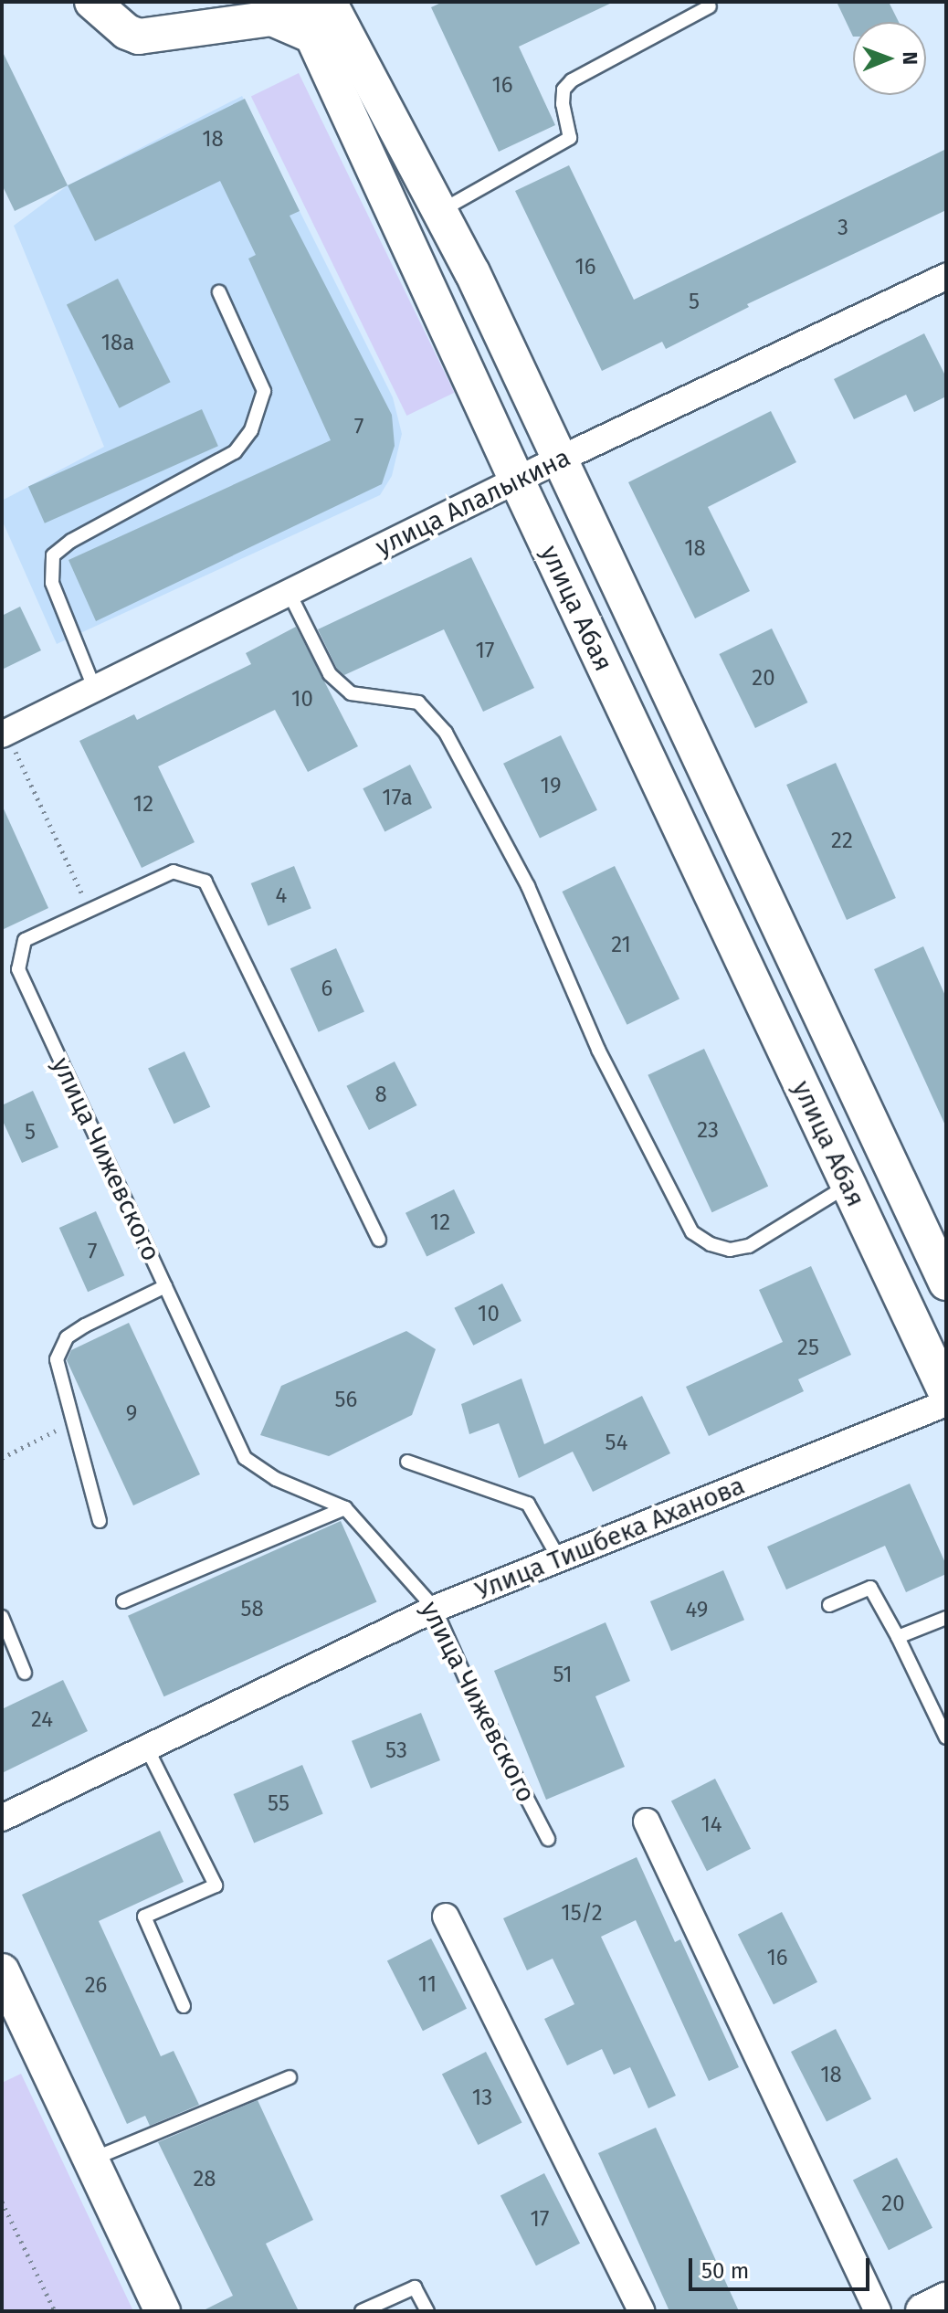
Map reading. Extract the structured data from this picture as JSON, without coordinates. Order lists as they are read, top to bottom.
{
  "streets": {
    "main road": ["улица Абая"],
    "street": ["улица Алалыкина", "Улица Тишбека Аханова"],
    "lane": ["улица Чижевского"]
  },
  "crossings": [
    ["улица Алалыкина", "улица Абая"],
    ["улица Чижевского", "Улица Тишбека Аханова"]
  ],
  "house_numbers": [
    "16",
    "18",
    "3",
    "16",
    "5",
    "18а",
    "7",
    "18",
    "17",
    "20",
    "10",
    "19",
    "17а",
    "12",
    "22",
    "4",
    "21",
    "6",
    "8",
    "23",
    "5",
    "12",
    "7",
    "10",
    "25",
    "56",
    "9",
    "54",
    "58",
    "49",
    "51",
    "24",
    "53",
    "55",
    "14",
    "15/2",
    "16",
    "11",
    "26",
    "18",
    "13",
    "28",
    "20",
    "17"
  ],
  "scale_bar": "50 m",
  "north": "right"
}
